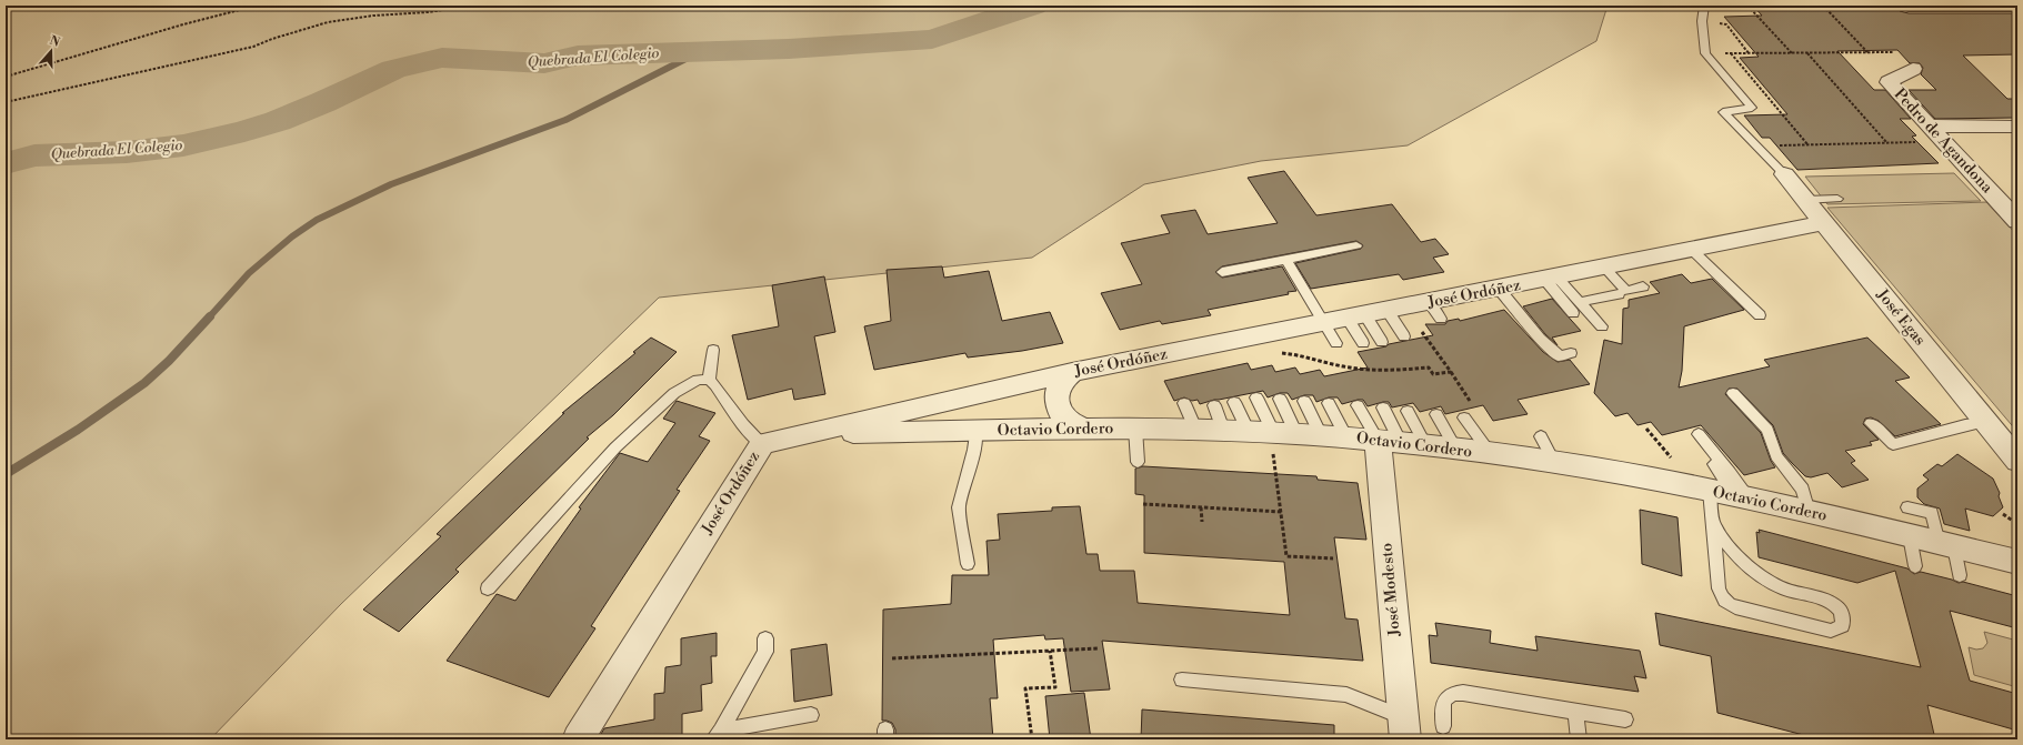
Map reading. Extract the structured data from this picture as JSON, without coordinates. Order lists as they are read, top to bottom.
{
  "streets": {
    "street": [
      "Pedro de Agandona",
      "José Ordóñez",
      "José Egas",
      "Octavio Cordero",
      "José Modesto"
    ]
  },
  "crossings": [
    ["José Ordóñez", "José Egas"],
    ["José Ordóñez", "Octavio Cordero"],
    ["Octavio Cordero", "José Modesto"]
  ],
  "water": ["Quebrada El Colegio"],
  "north": "top"
}
